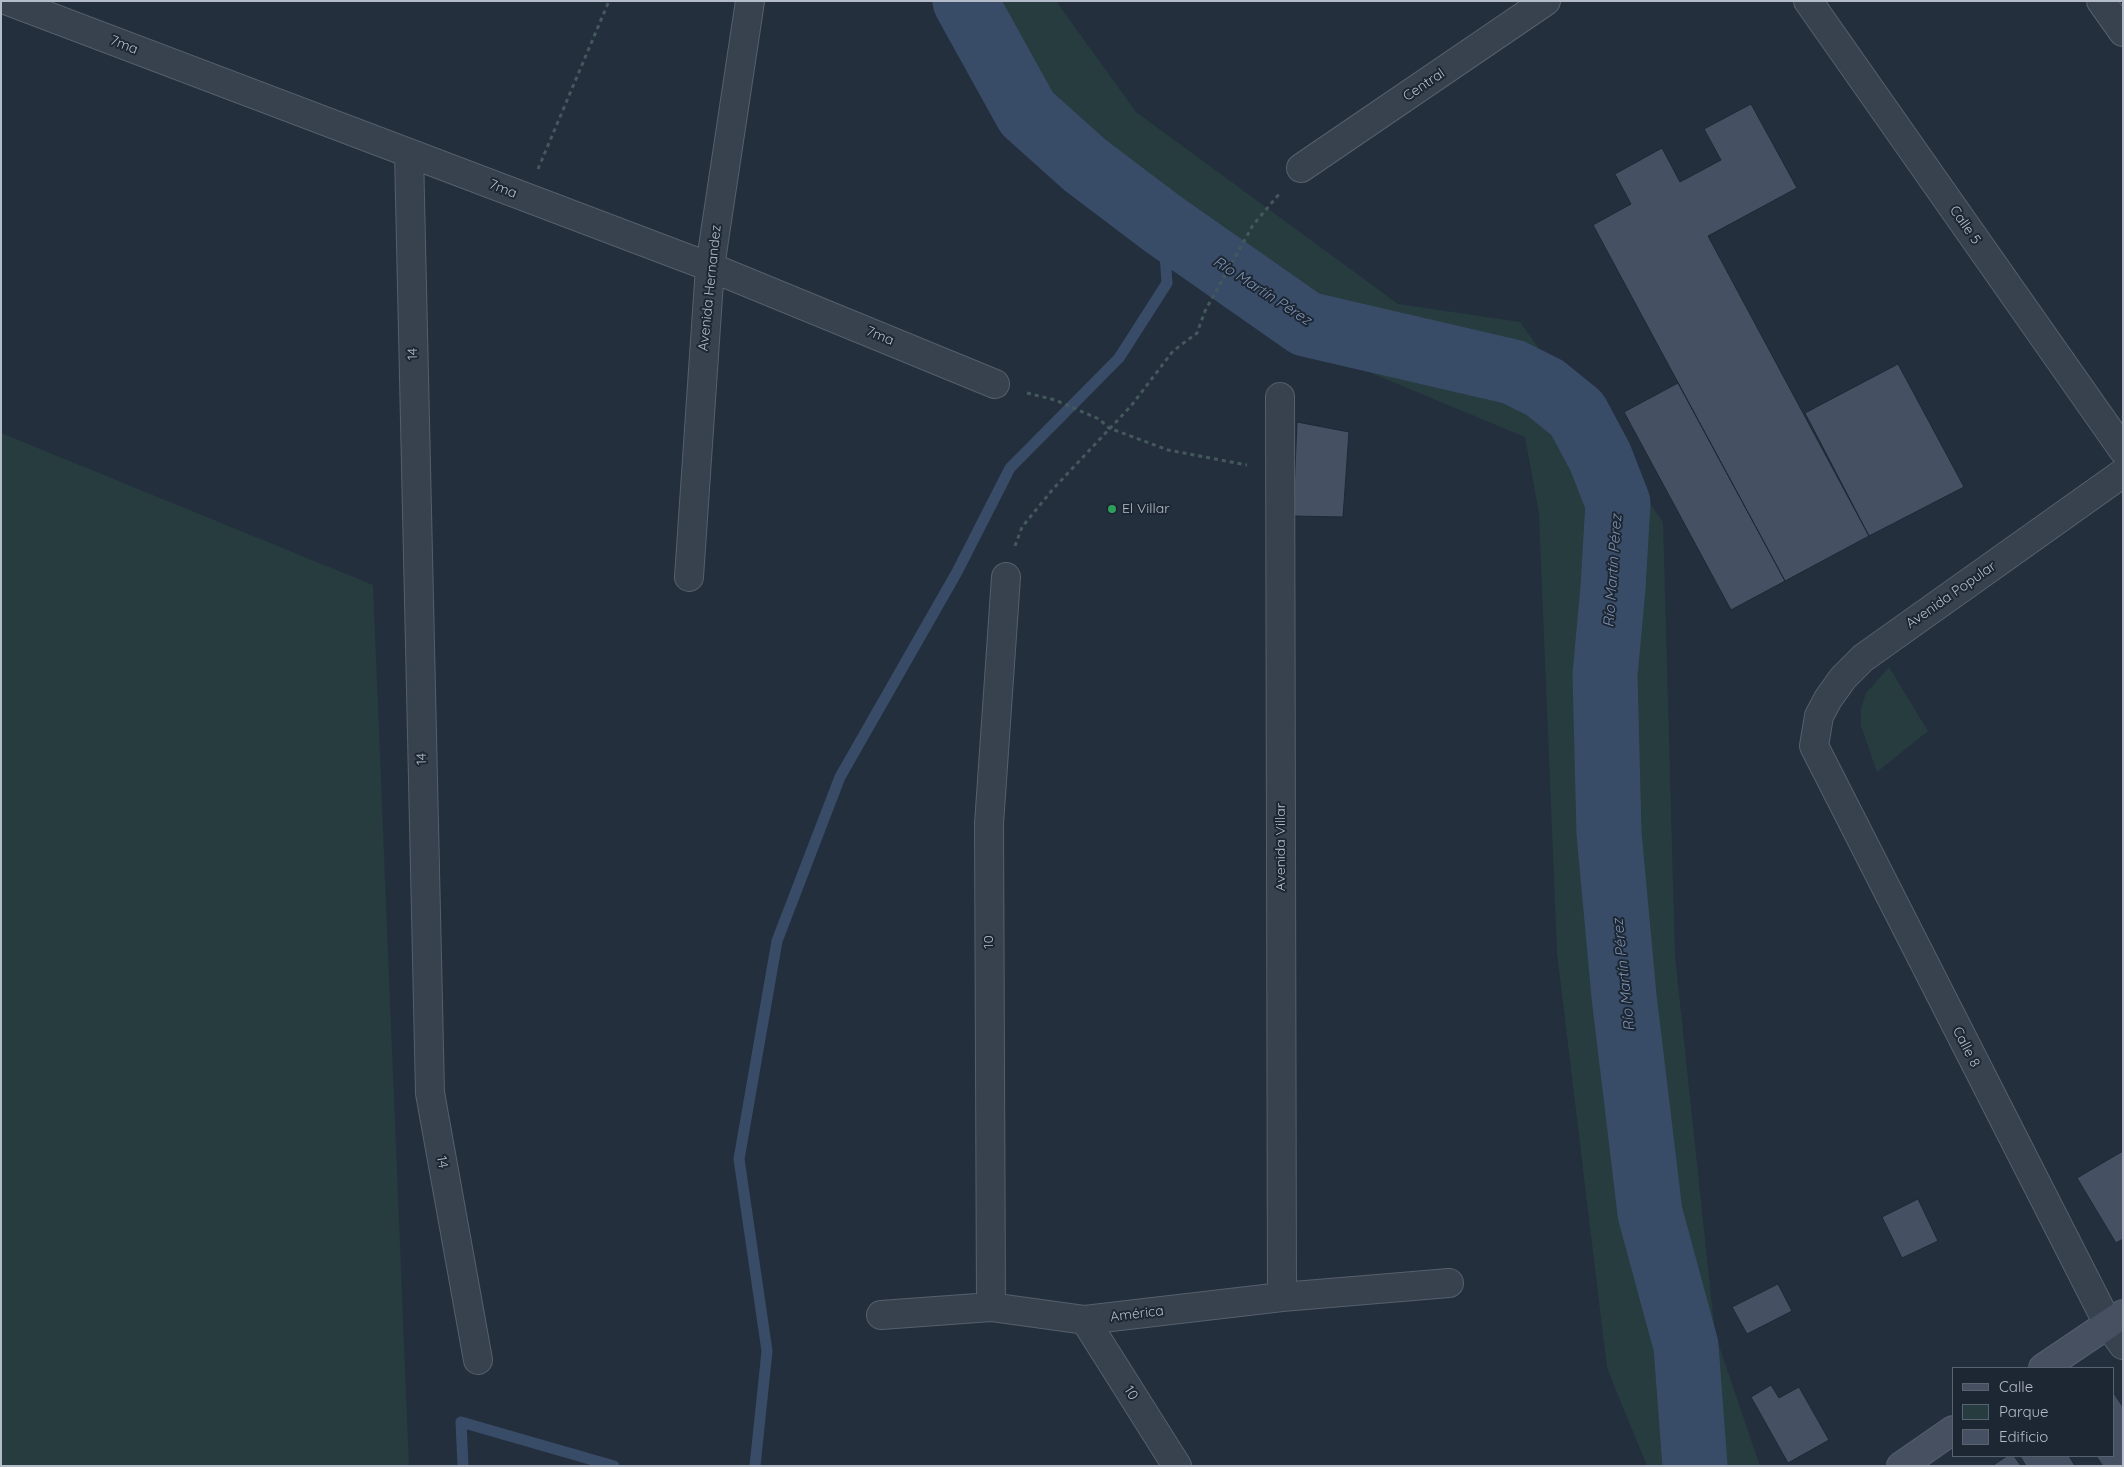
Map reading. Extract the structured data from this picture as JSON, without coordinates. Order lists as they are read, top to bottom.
{
  "streets": {
    "street": [
      "7ma",
      "Central",
      "Calle 5",
      "Avenida Hernandez",
      "14",
      "Avenida Popular",
      "Avenida Villar",
      "10",
      "Calle 8",
      "América"
    ]
  },
  "crossings": [
    ["7ma", "Avenida Hernandez"],
    ["7ma", "14"],
    ["Avenida Popular", "Calle 8"],
    ["Avenida Villar", "América"],
    ["10", "América"]
  ],
  "water": ["Río Martín Pérez"],
  "places": ["El Villar"],
  "legend": ["Calle", "Parque", "Edificio"]
}
